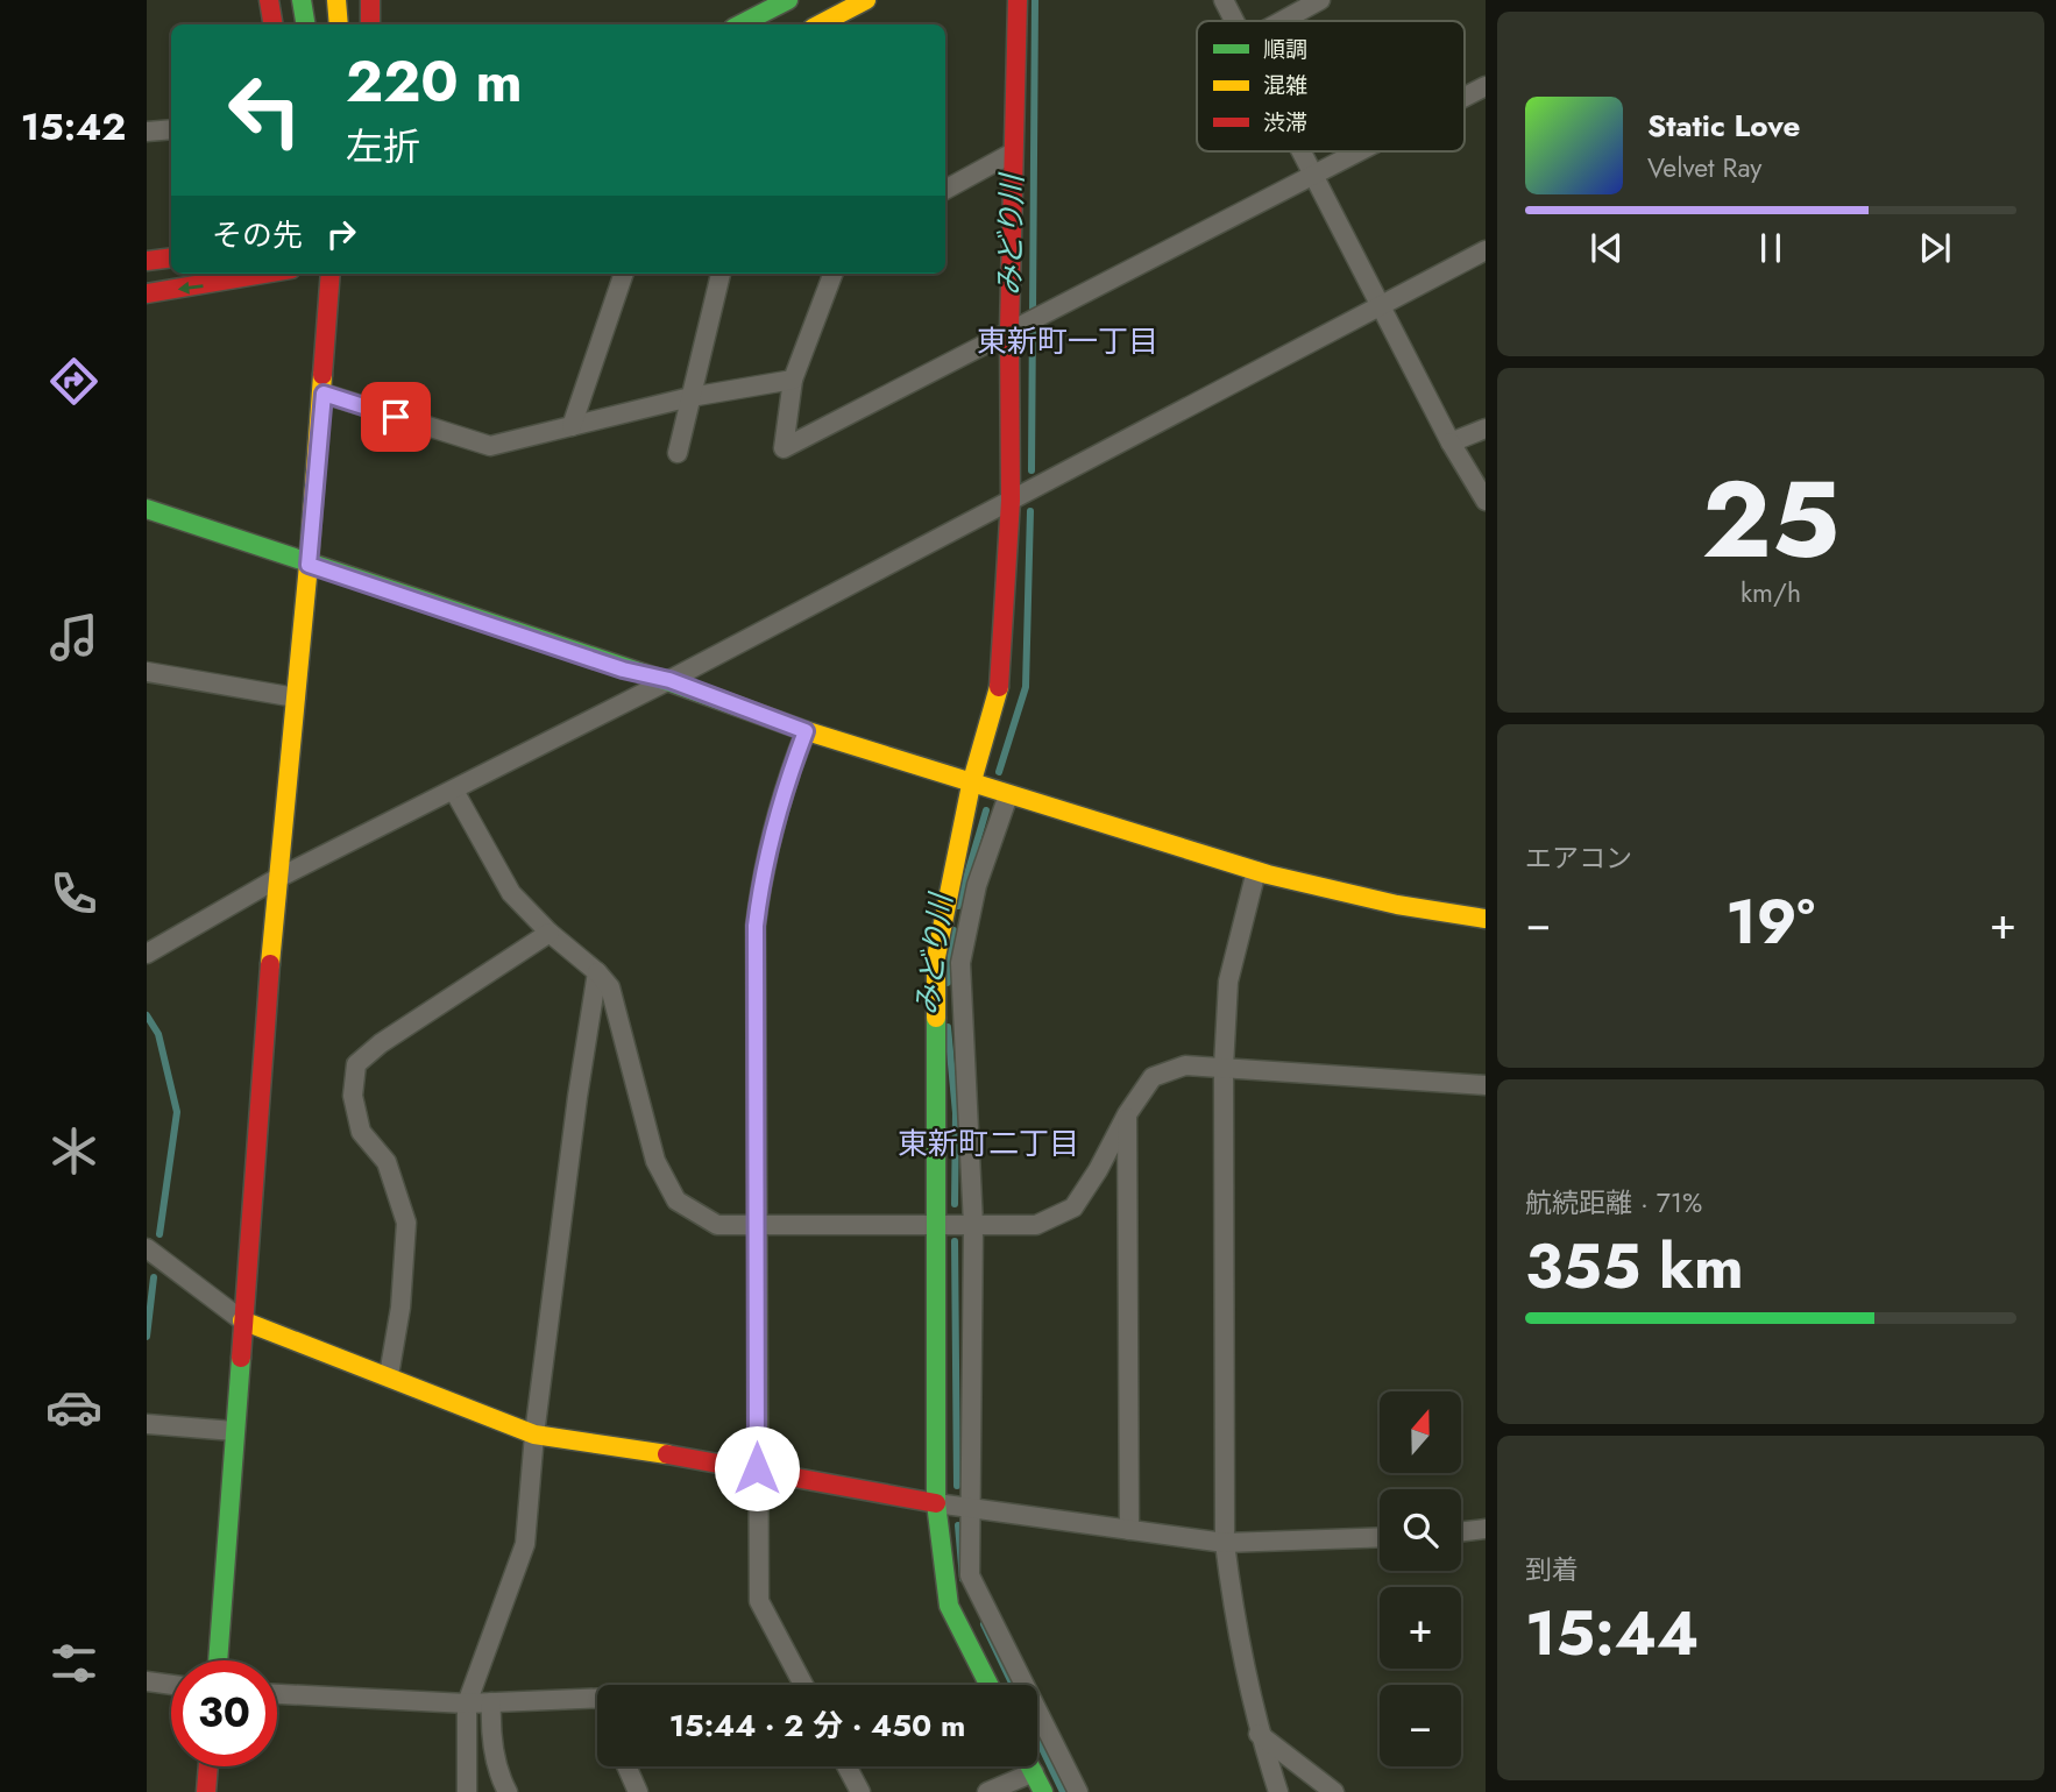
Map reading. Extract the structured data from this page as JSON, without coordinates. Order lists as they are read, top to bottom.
{
  "districts": ["東新町一丁目", "東新町二丁目"],
  "water": ["みどり川"],
  "legend": ["順調", "混雑", "渋滞"],
  "north": "top",
  "page": {
    "tabs": "15:42",
    "turn": ["220 m", "左折"],
    "song": ["Static Love", "Velvet Ray"],
    "then": "その先",
    "tile": [
      ["25", "km/h"],
      "エアコン",
      ["航続距離 · 71%", "355 km"],
      ["到着", "15:44"]
    ],
    "heat": ["−", "19°", "+"],
    "map_buttons": ["+", "−"],
    "limit": "30",
    "trip": "15:44 · 2 分 · 450 m"
  }
}
